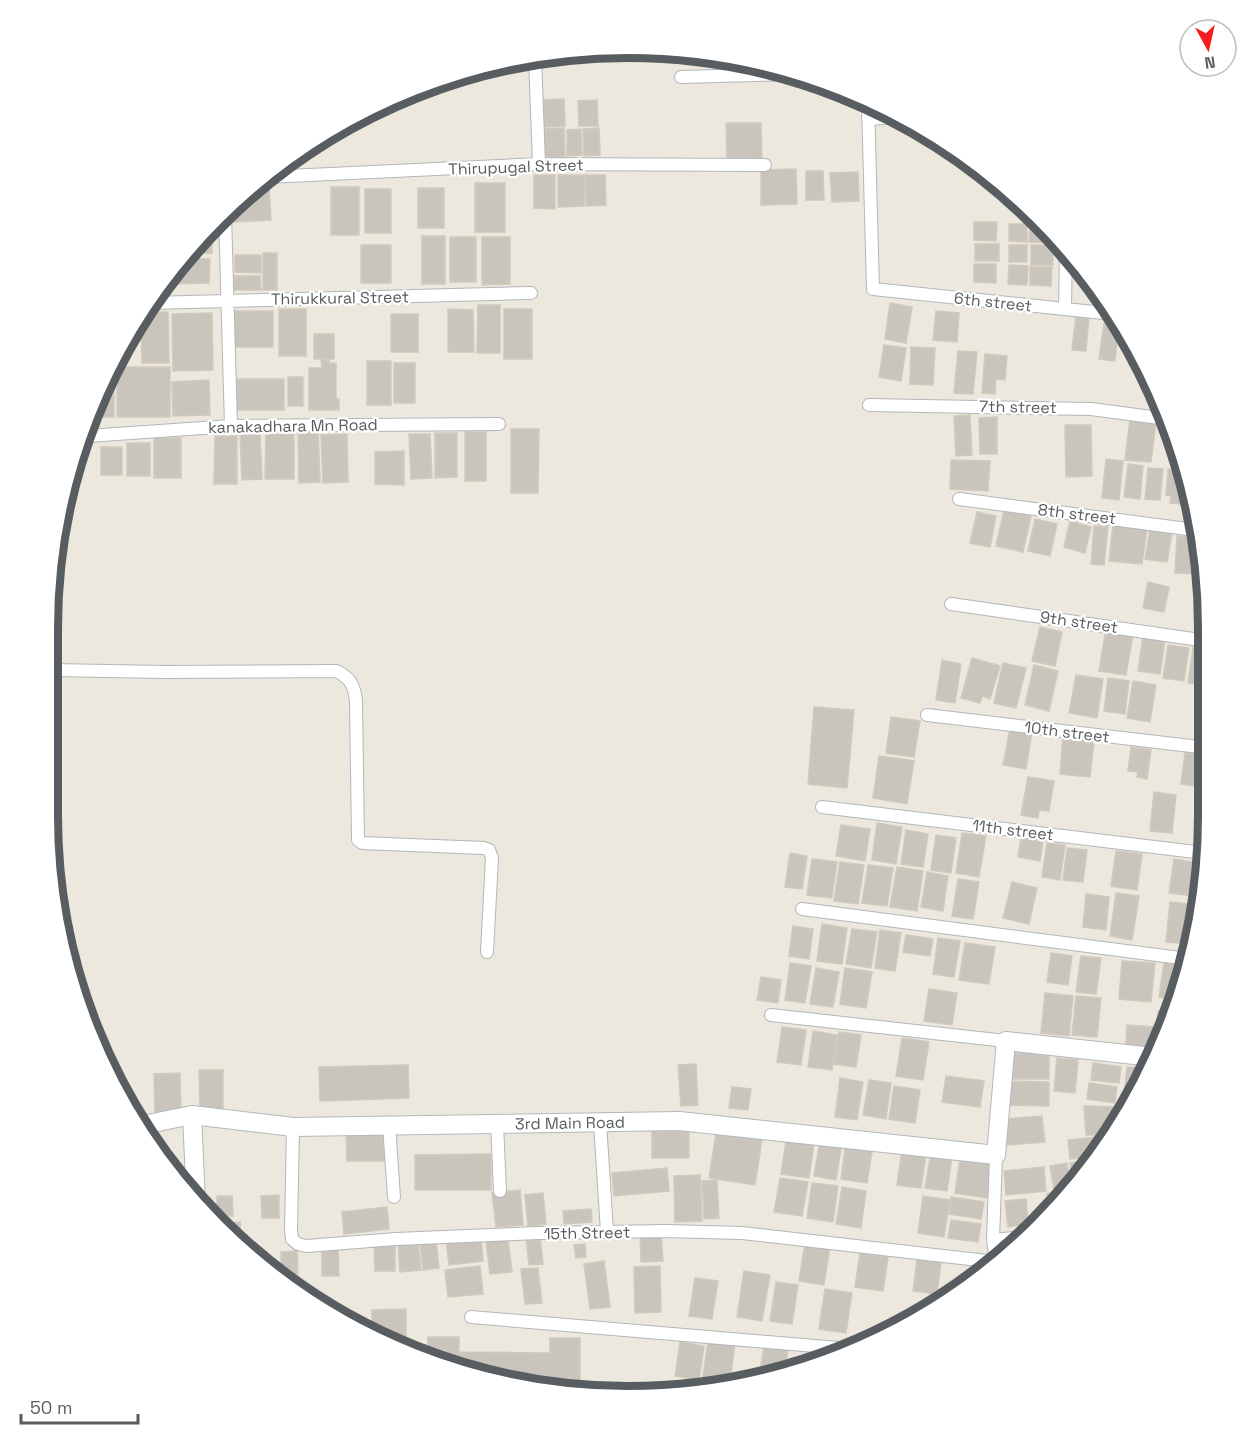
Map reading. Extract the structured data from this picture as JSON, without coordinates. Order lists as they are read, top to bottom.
{
  "streets": {
    "street": [
      "Thirupugal Street",
      "Thirukkural Street",
      "6th street",
      "7th street",
      "kanakadhara Mn Road",
      "8th street",
      "9th street",
      "10th street",
      "11th street",
      "3rd Main Road",
      "15th Street"
    ]
  },
  "crossings": [
    ["3rd Main Road", "15th Street"]
  ],
  "scale_bar": "50 m",
  "north": "bottom"
}
